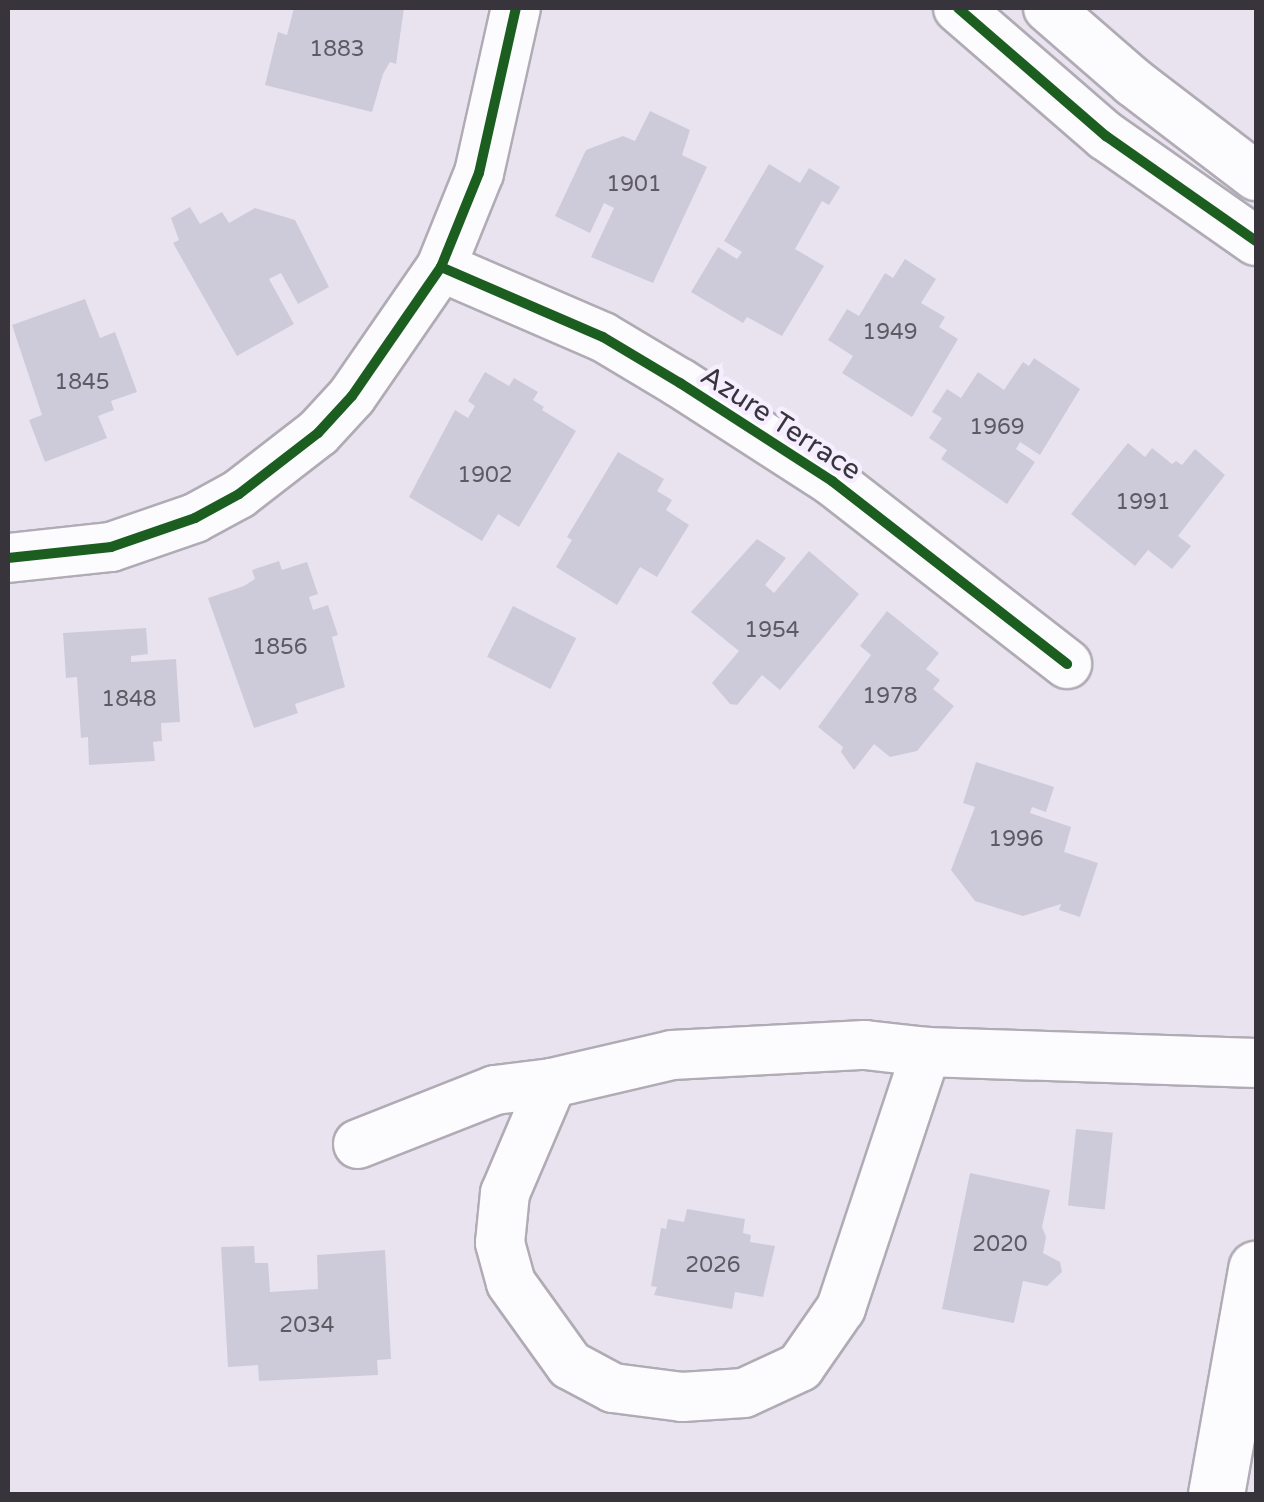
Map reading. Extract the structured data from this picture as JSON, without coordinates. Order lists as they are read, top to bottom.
{
  "streets": {
    "street": ["Azure Terrace"]
  },
  "house_numbers": [
    "1883",
    "1901",
    "1949",
    "1845",
    "1969",
    "1902",
    "1991",
    "1954",
    "1856",
    "1978",
    "1848",
    "1996",
    "2020",
    "2026",
    "2034"
  ]
}
